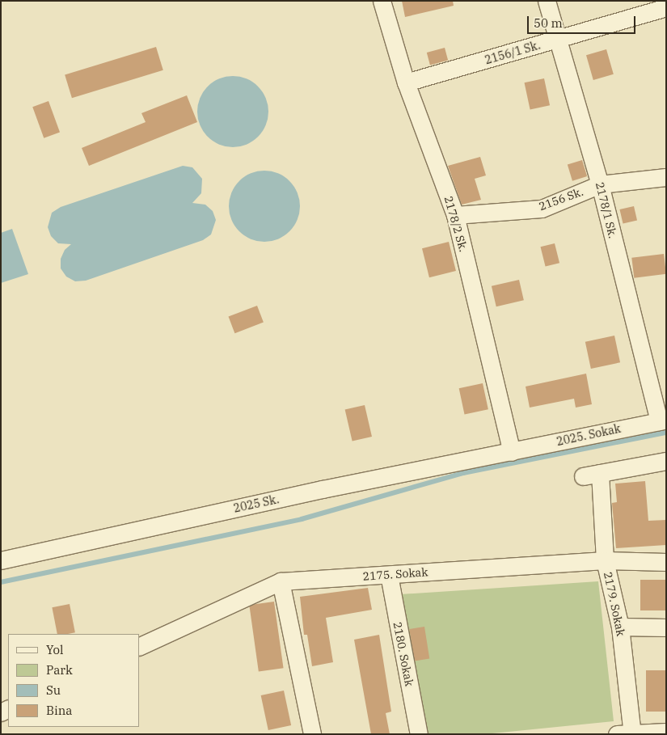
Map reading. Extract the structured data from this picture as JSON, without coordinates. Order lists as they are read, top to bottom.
{
  "streets": {
    "street": [
      "2156/1 Sk.",
      "2156 Sk.",
      "2178/1 Sk.",
      "2178/2 Sk.",
      "2025. Sokak",
      "2025 Sk.",
      "2175. Sokak",
      "2179. Sokak",
      "2180. Sokak"
    ]
  },
  "crossings": [
    ["2156/1 Sk.", "2178/1 Sk."],
    ["2156/1 Sk.", "2178/2 Sk."],
    ["2156 Sk.", "2178/1 Sk."],
    ["2156 Sk.", "2178/2 Sk."],
    ["2178/1 Sk.", "2025. Sokak"],
    ["2178/2 Sk.", "2025. Sokak"],
    ["2178/2 Sk.", "2025 Sk."],
    ["2025. Sokak", "2025 Sk."],
    ["2175. Sokak", "2179. Sokak"],
    ["2175. Sokak", "2180. Sokak"]
  ],
  "legend": [
    "Yol",
    "Park",
    "Su",
    "Bina"
  ],
  "scale_bar": "50 m"
}
